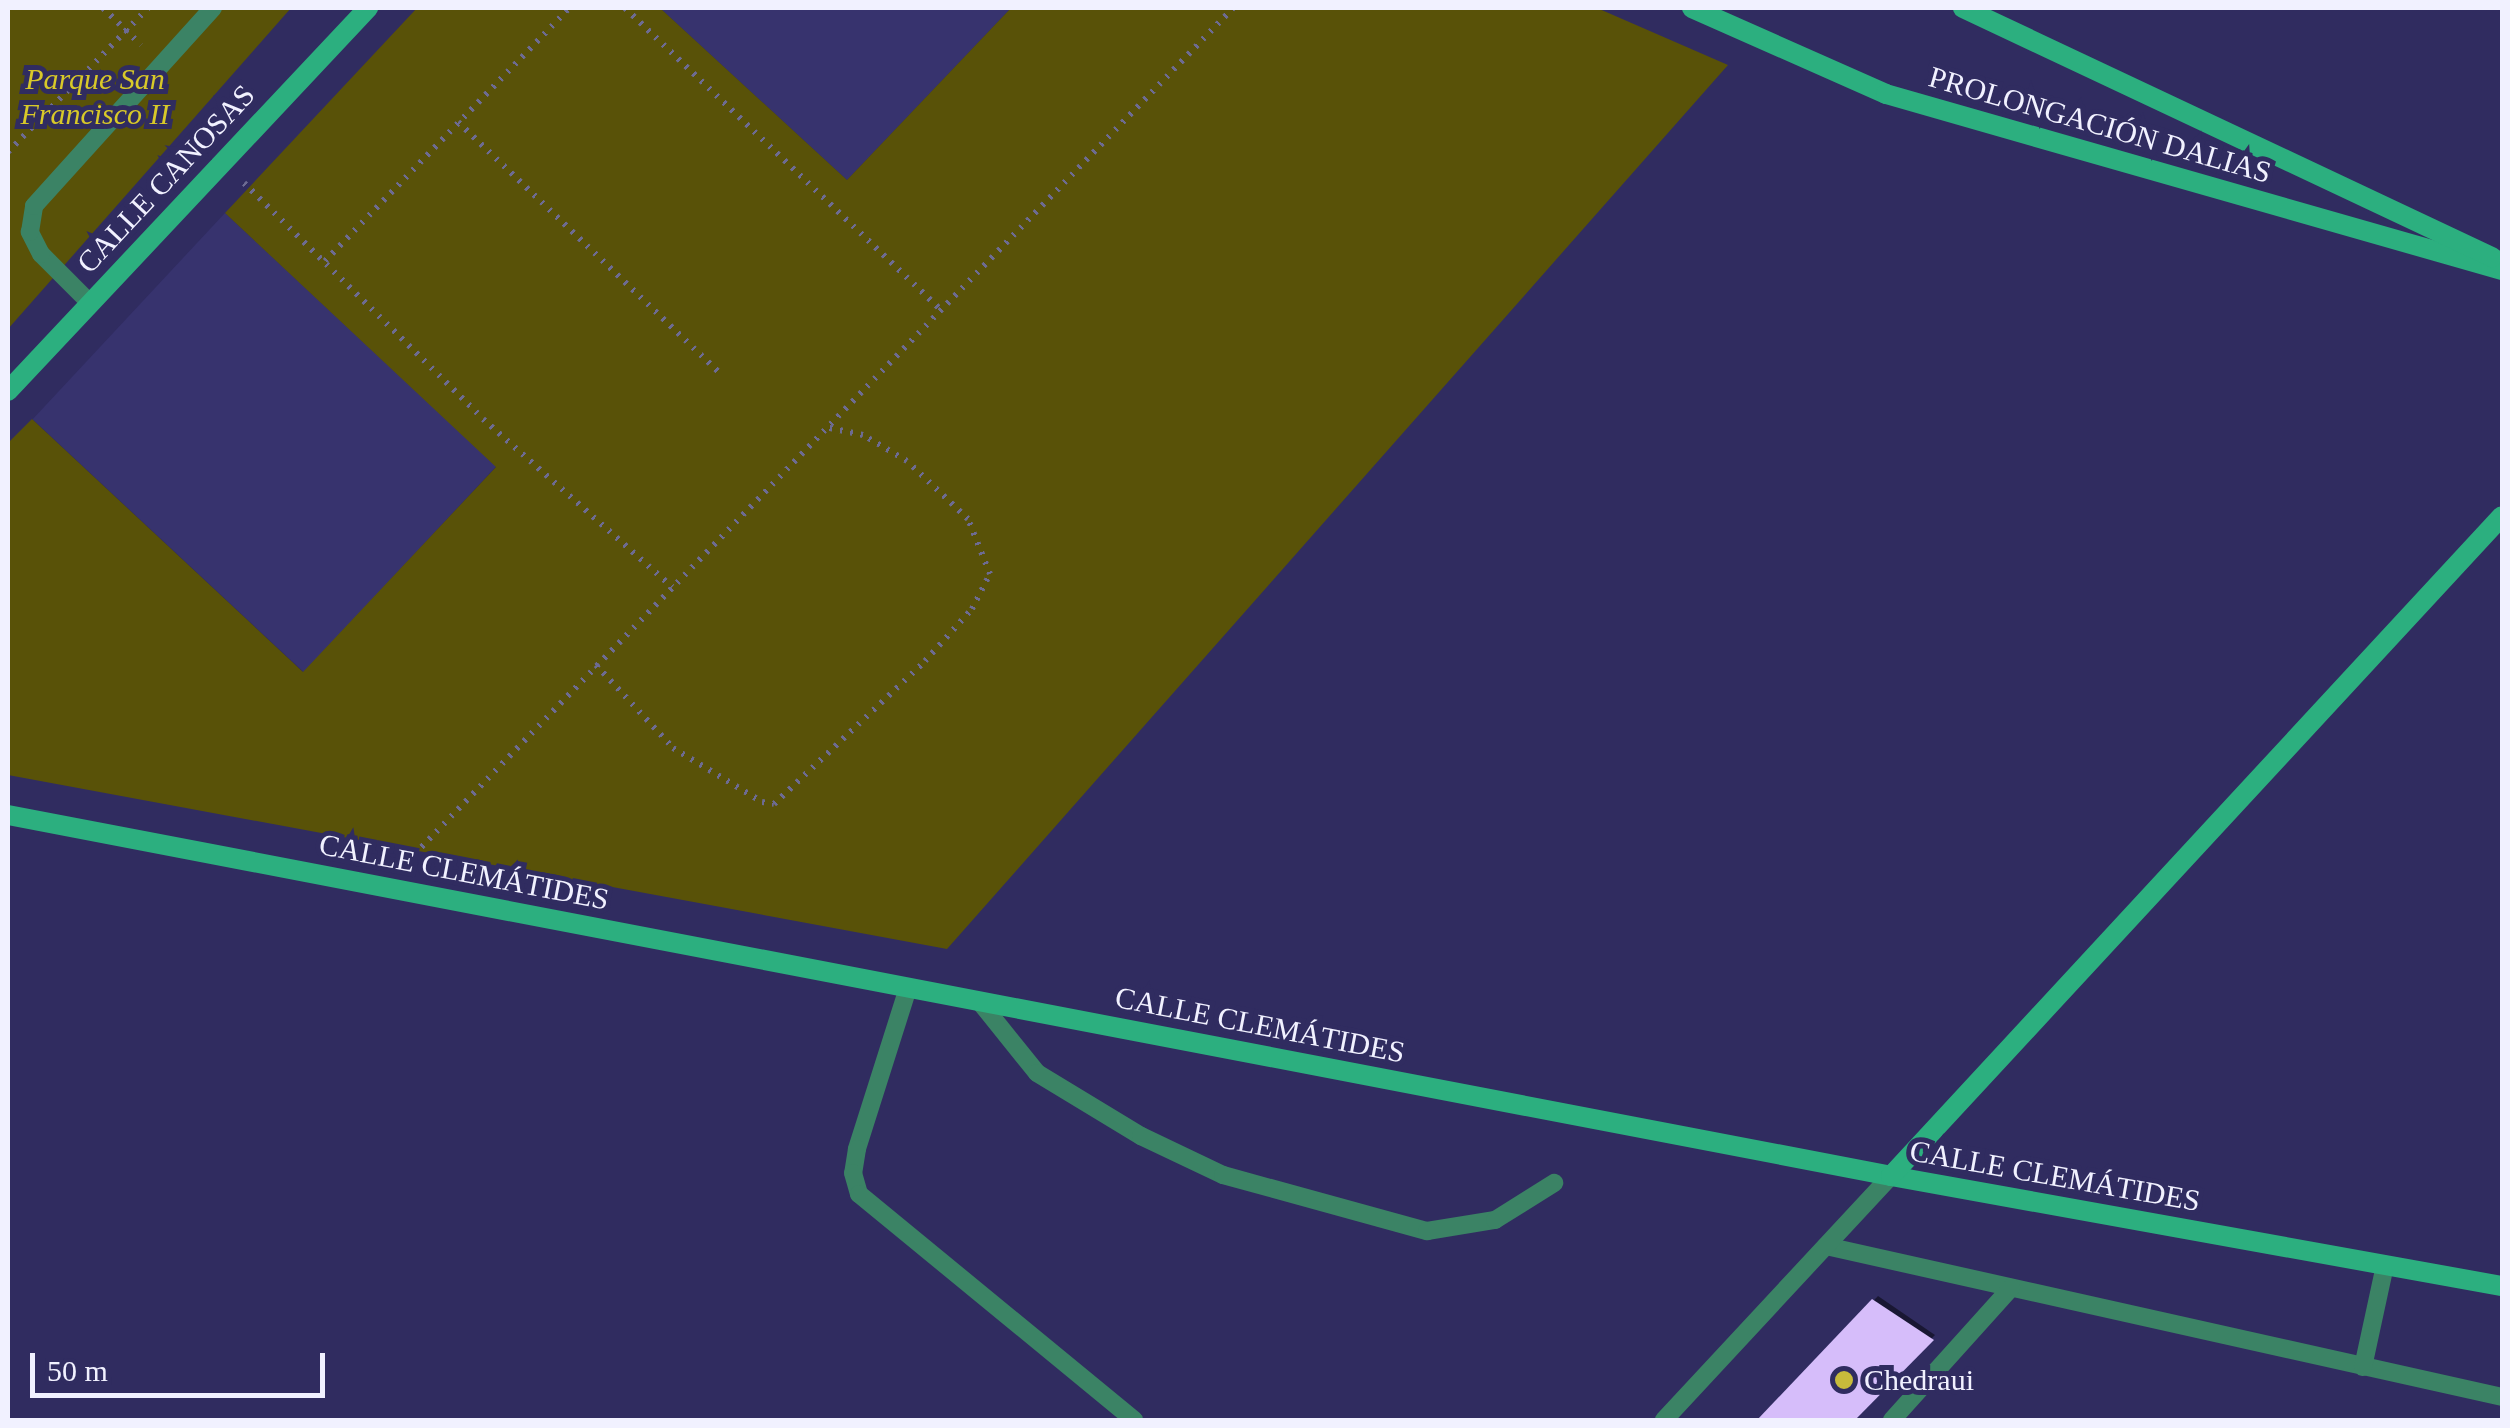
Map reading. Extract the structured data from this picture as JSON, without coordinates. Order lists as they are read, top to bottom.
{
  "streets": {
    "main road": ["PROLONGACIÓN DALIAS", "CALLE CANOSAS", "CALLE CLEMÁTIDES"]
  },
  "parks": ["Parque San Francisco II"],
  "places": ["Chedraui"],
  "scale_bar": "50 m"
}
